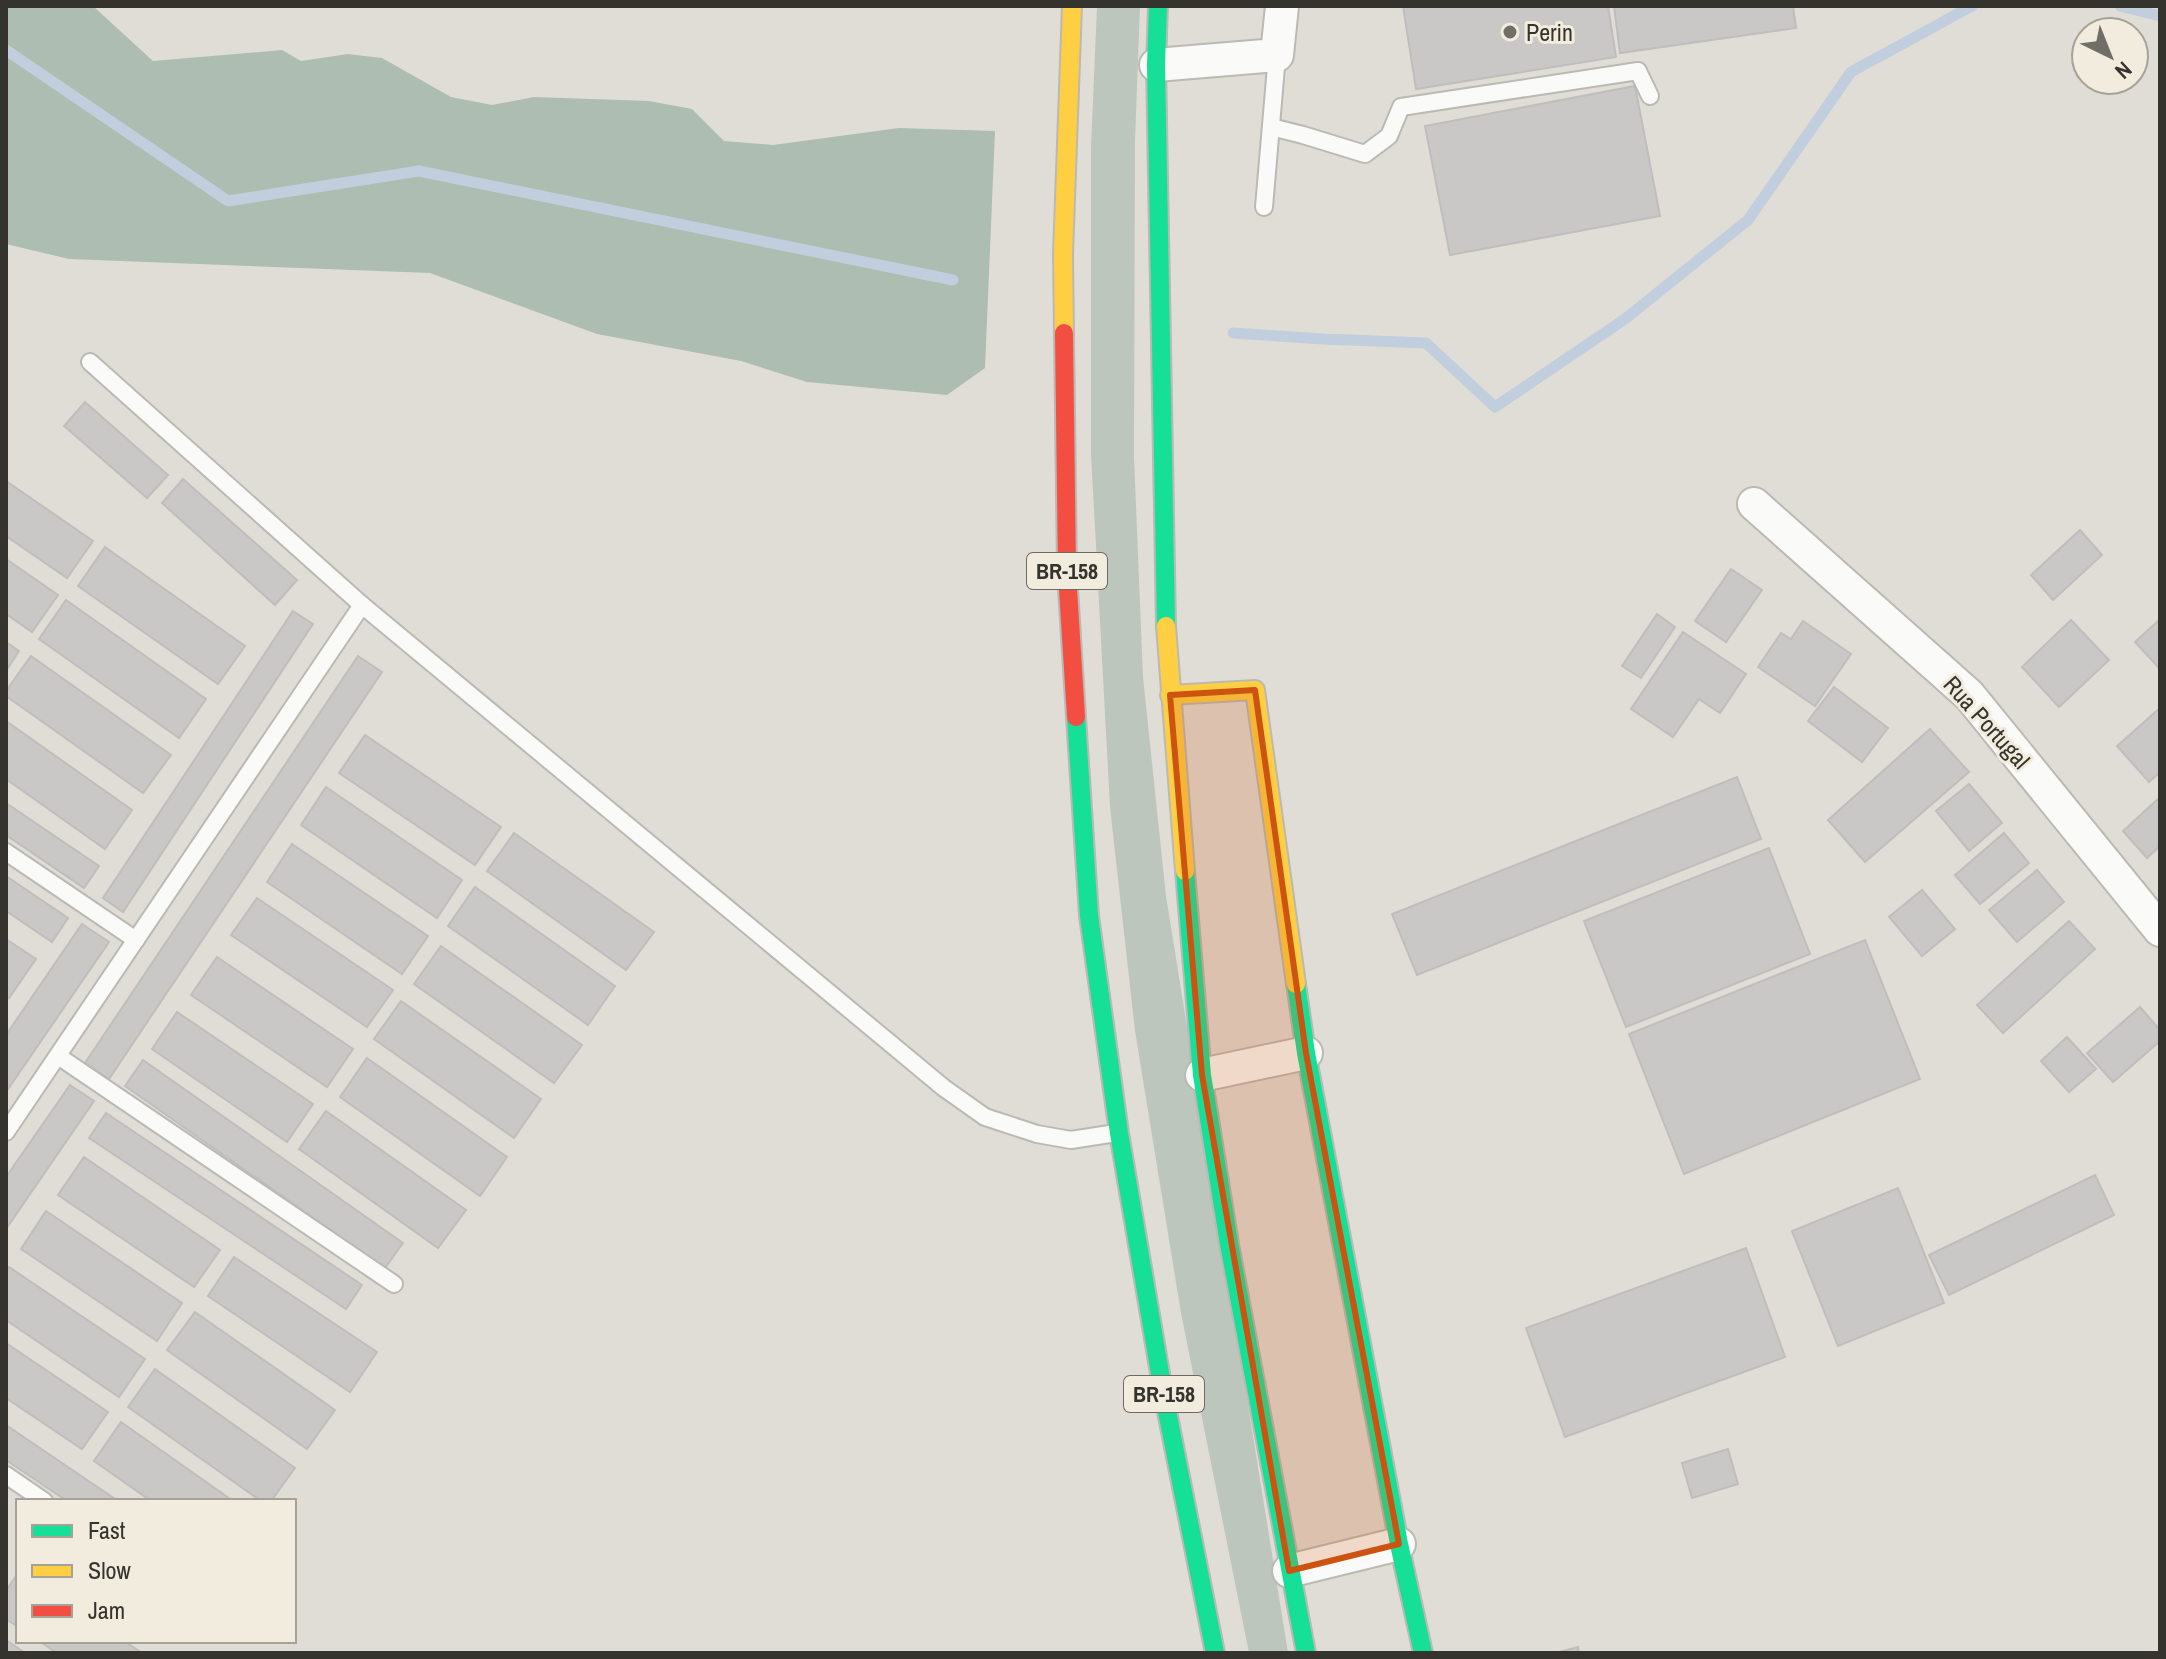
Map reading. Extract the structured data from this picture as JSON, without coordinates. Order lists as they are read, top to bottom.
{
  "streets": {
    "main road": ["BR-158"],
    "street": ["Rua Portugal"]
  },
  "places": ["Perin"],
  "legend": ["Fast", "Slow", "Jam"],
  "north": "bottom right"
}
